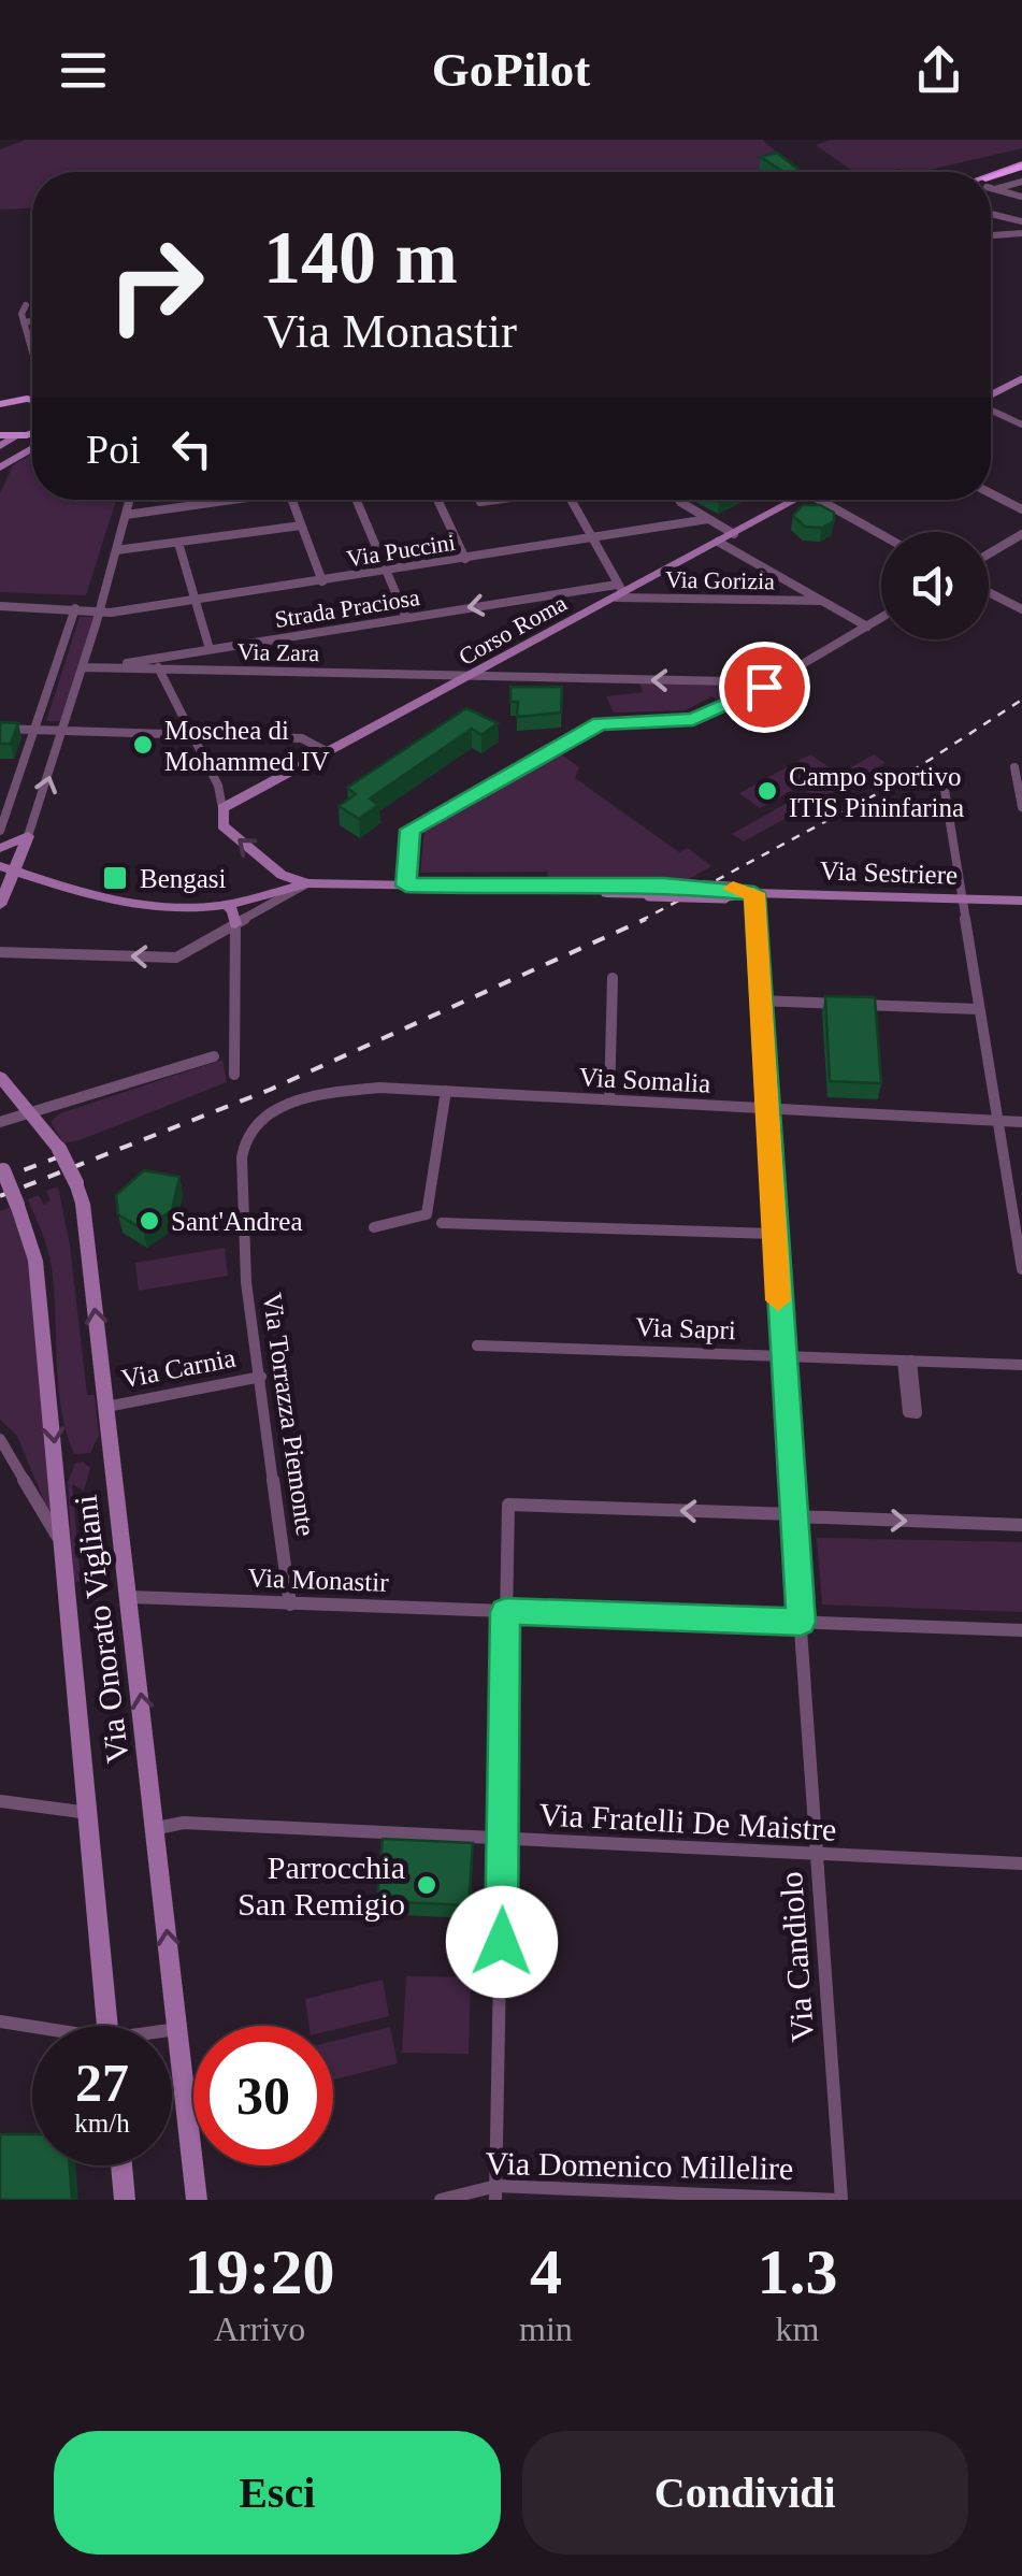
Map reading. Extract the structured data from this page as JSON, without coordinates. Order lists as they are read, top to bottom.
{
  "streets": {
    "main road": ["Corso Roma", "Via Sestriere", "Via Onorato Vigliani"],
    "street": [
      "Via Puccini",
      "Via Gorizia",
      "Strada Praciosa",
      "Via Zara",
      "Via Somalia",
      "Via Sapri",
      "Via Carnia",
      "Via Torrazza Piemonte",
      "Via Monastir",
      "Via Fratelli De Maistre",
      "Via Candiolo",
      "Via Domenico Millelire"
    ]
  },
  "crossings": [
    ["Via Gorizia", "Strada Praciosa"],
    ["Via Gorizia", "Corso Roma"],
    ["Strada Praciosa", "Corso Roma"],
    ["Strada Praciosa", "Via Zara"],
    ["Corso Roma", "Via Zara"],
    ["Via Sestriere", "Via Candiolo"],
    ["Via Somalia", "Via Torrazza Piemonte"],
    ["Via Somalia", "Via Candiolo"],
    ["Via Sapri", "Via Candiolo"],
    ["Via Carnia", "Via Torrazza Piemonte"],
    ["Via Carnia", "Via Onorato Vigliani"],
    ["Via Torrazza Piemonte", "Via Monastir"],
    ["Via Monastir", "Via Onorato Vigliani"],
    ["Via Monastir", "Via Candiolo"],
    ["Via Onorato Vigliani", "Via Fratelli De Maistre"],
    ["Via Fratelli De Maistre", "Via Candiolo"],
    ["Via Candiolo", "Via Domenico Millelire"]
  ],
  "one_way": ["Strada Praciosa", "Via Zara"],
  "places": {
    "other": [
      "Moschea di Mohammed IV",
      "Campo sportivo ITIS Pininfarina",
      "Sant'Andrea",
      "Parrocchia San Remigio"
    ],
    "transit": ["Bengasi"]
  },
  "page": {
    "header": "GoPilot",
    "turn": ["140 m", "Via Monastir"],
    "then": "Poi",
    "speed": "27 km/h",
    "limit": "30",
    "eta": [
      "19:20",
      "Arrivo",
      "4",
      "min",
      "1.3",
      "km"
    ],
    "buttons": ["Esci", "Condividi"]
  }
}
